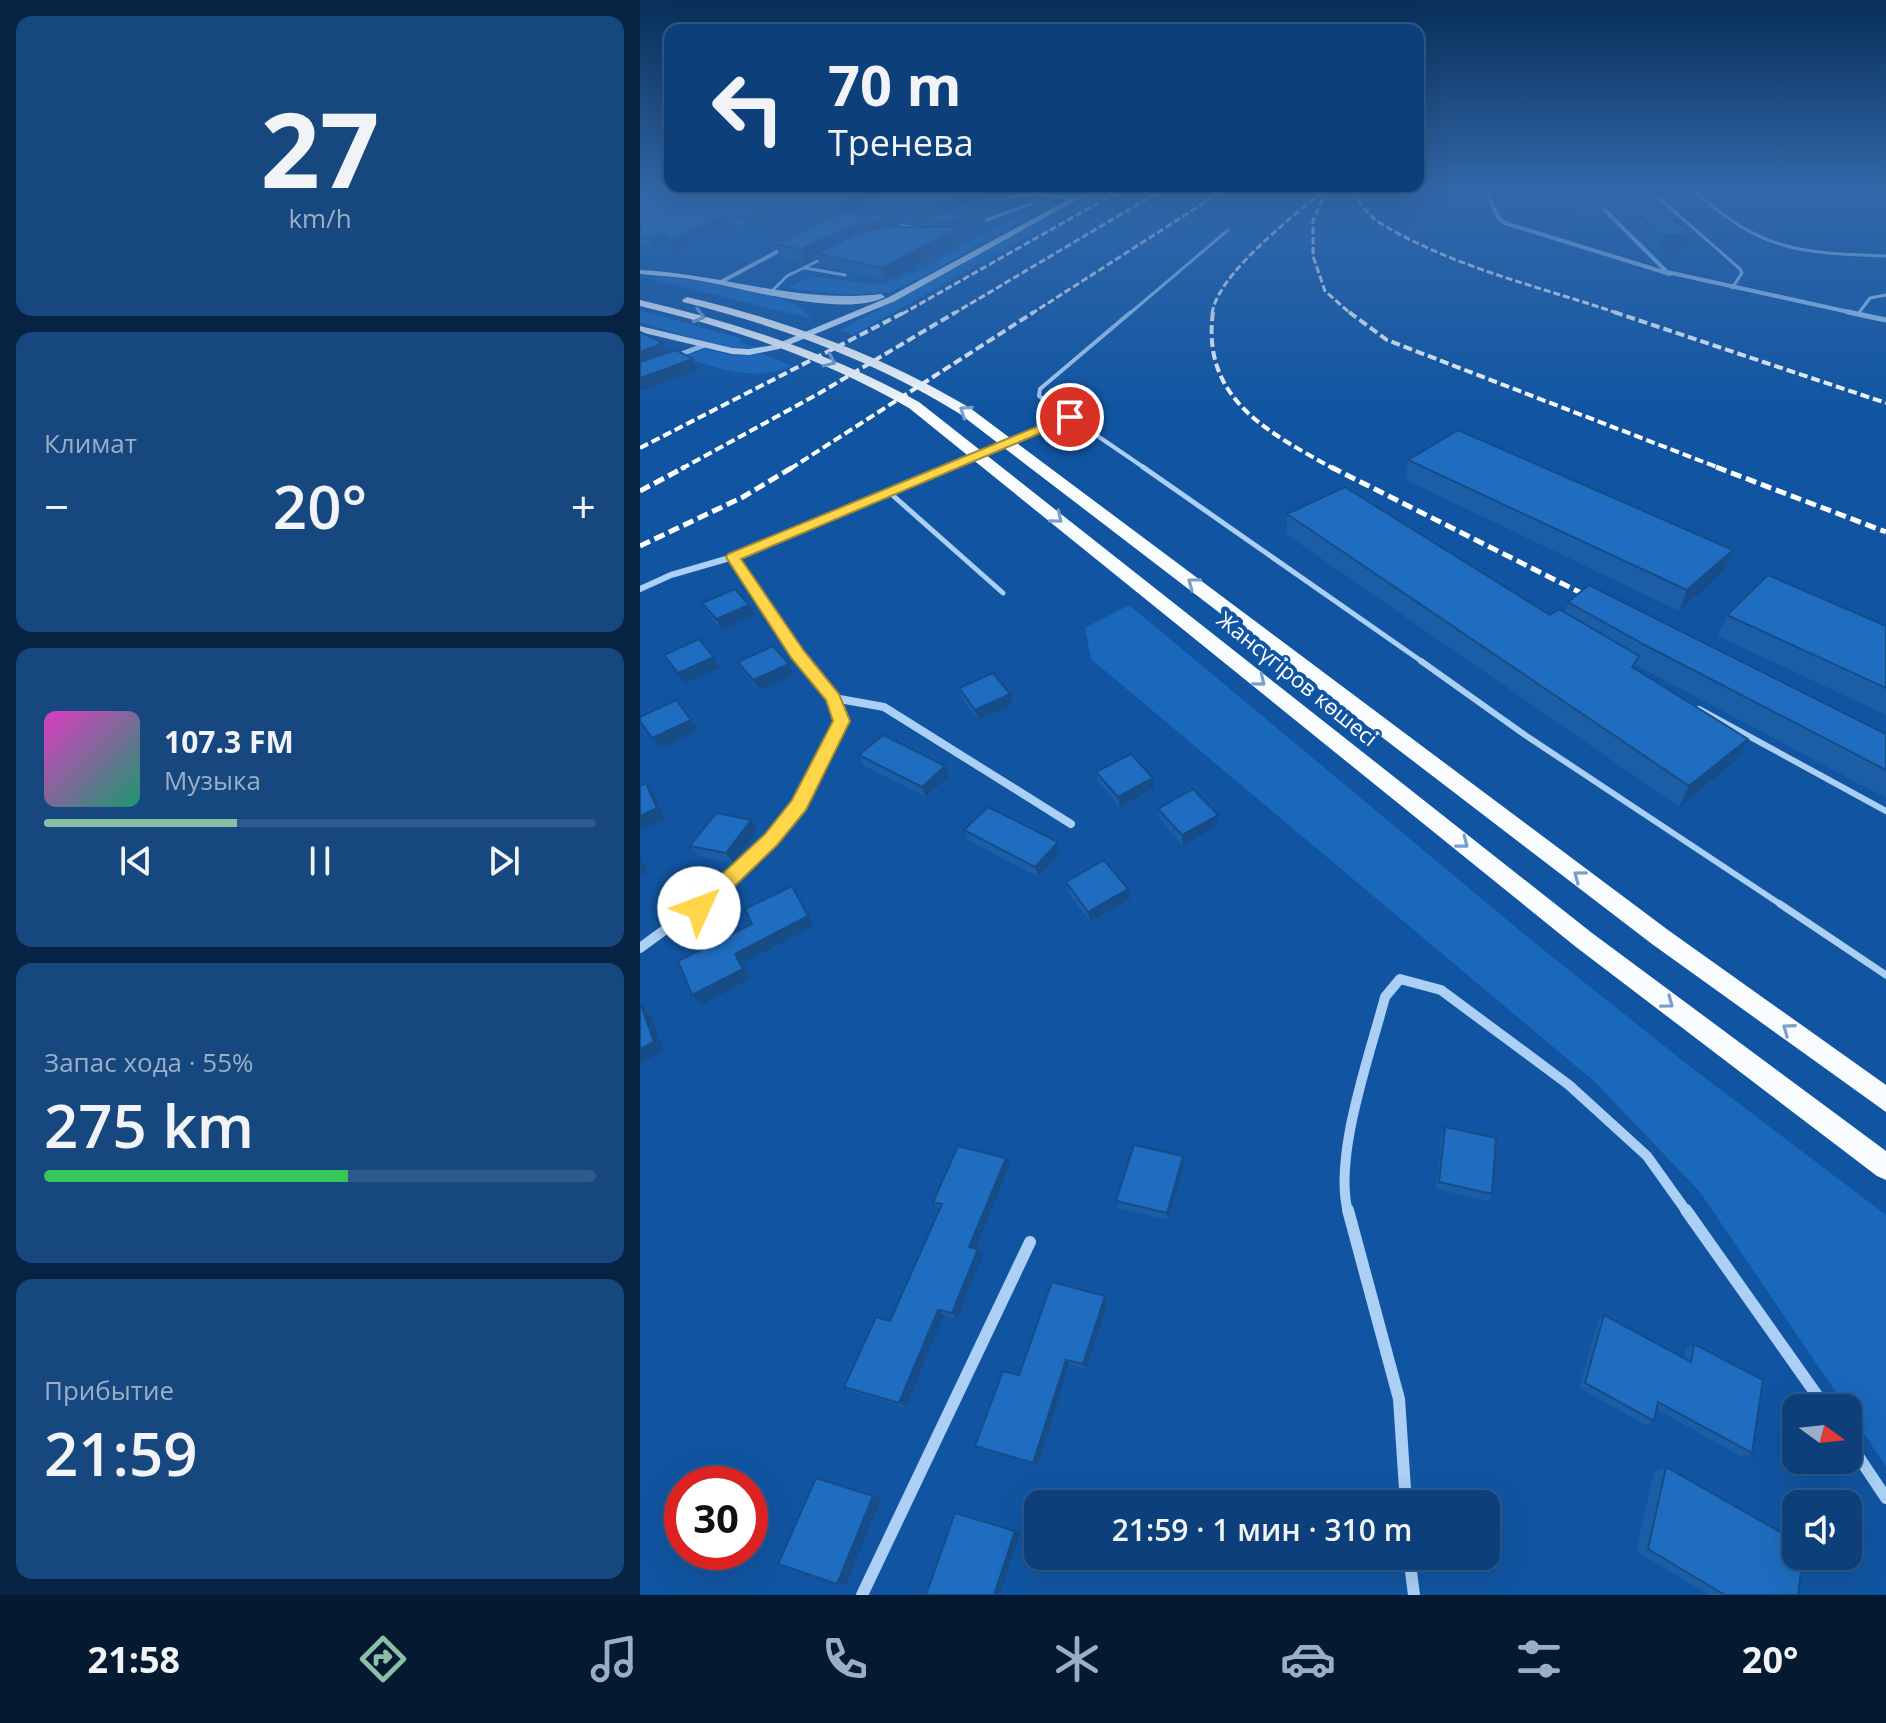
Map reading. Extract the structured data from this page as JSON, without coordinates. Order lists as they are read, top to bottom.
{
  "streets": {
    "main road": ["Жансүгіров көшесі"]
  },
  "north": "right",
  "page": {
    "tile": [
      ["27", "km/h"],
      "Климат",
      ["Запас хода · 55%", "275 km"],
      ["Прибытие", "21:59"]
    ],
    "turn": ["70 m", "Тренева"],
    "heat": ["−", "20°", "+"],
    "song": ["107.3 FM", "Музыка"],
    "limit": "30",
    "trip": "21:59 · 1 мин · 310 m",
    "tabs": ["21:58", "20°"]
  }
}
